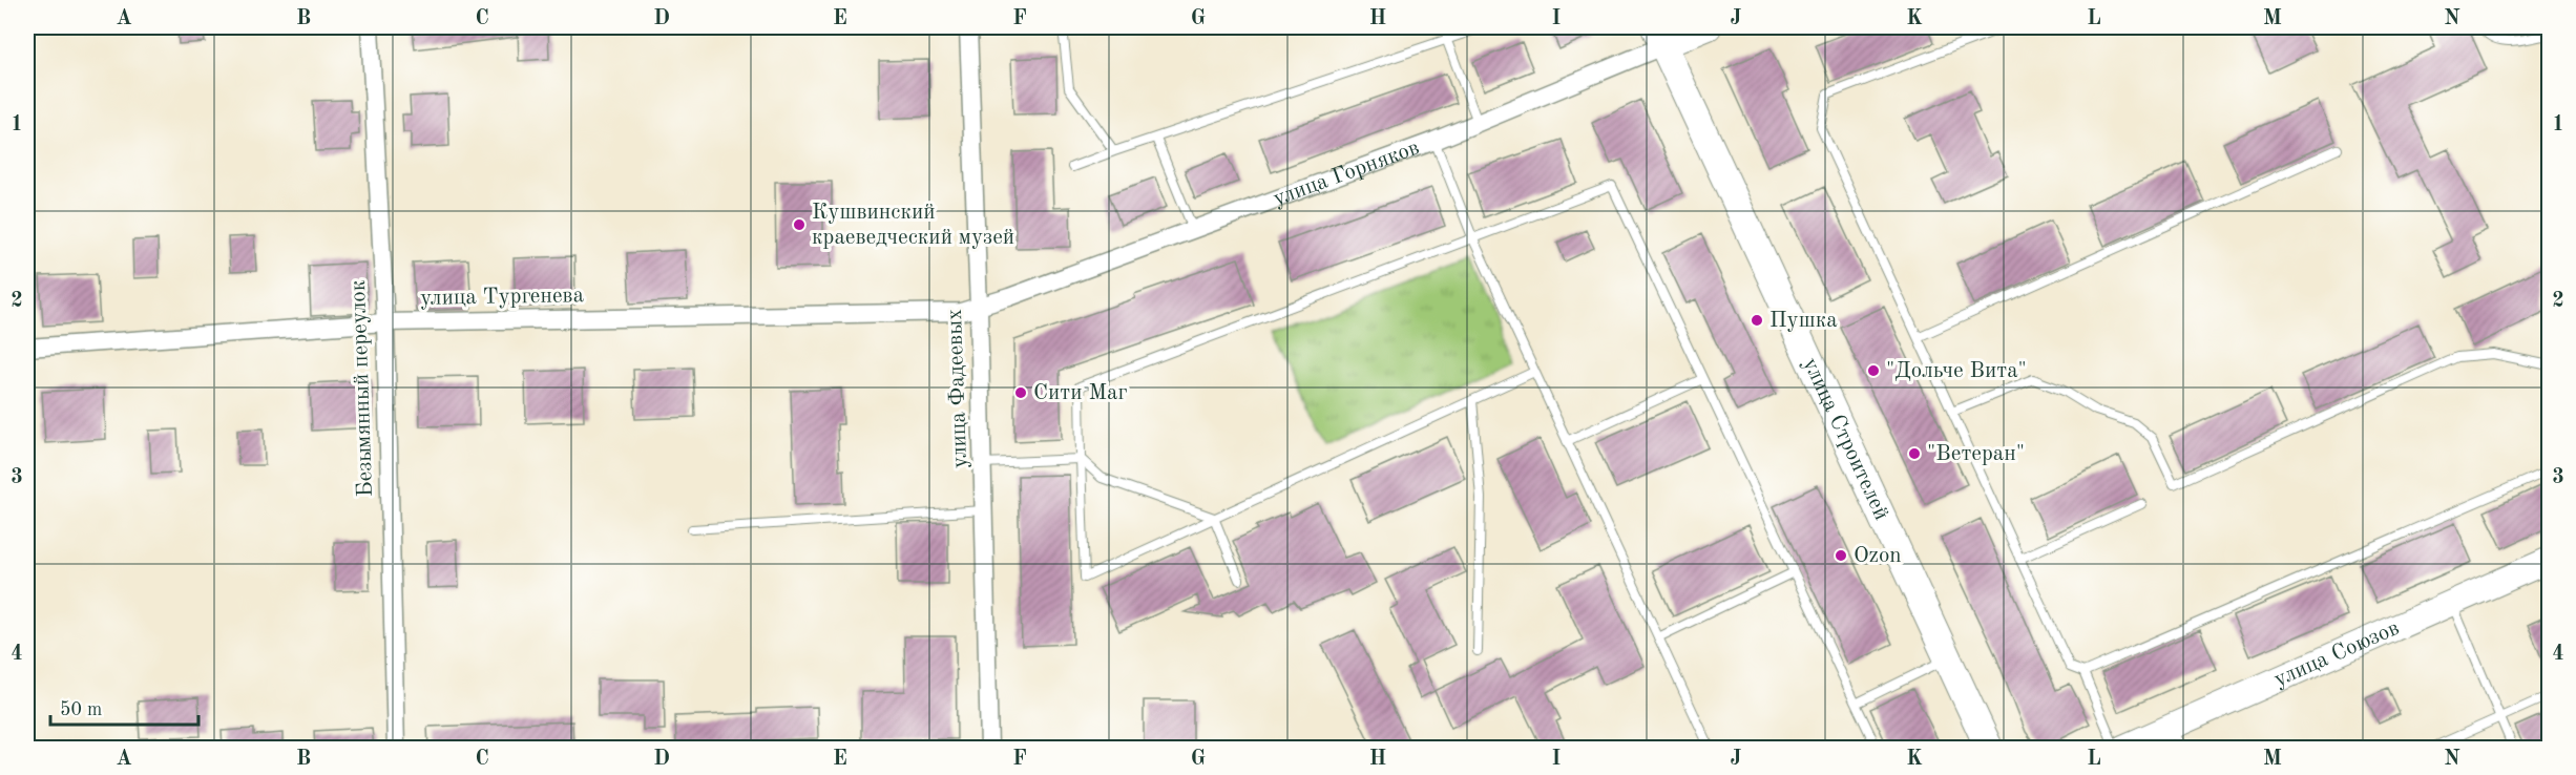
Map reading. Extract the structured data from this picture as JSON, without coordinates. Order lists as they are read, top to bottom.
{
  "streets": {
    "main road": ["улица Строителей"],
    "street": [
      "улица Горняков",
      "улица Тургенева",
      "Безымянный переулок",
      "улица Фадеевых",
      "улица Союзов"
    ]
  },
  "crossings": [
    ["улица Горняков", "улица Тургенева"],
    ["улица Горняков", "улица Фадеевых"],
    ["улица Горняков", "улица Строителей"],
    ["улица Тургенева", "Безымянный переулок"],
    ["улица Тургенева", "улица Фадеевых"]
  ],
  "places": [
    "Кушвинский краеведческий музей",
    "Пушка",
    "\"Дольче Вита\"",
    "Сити Маг",
    "\"Ветеран\"",
    "Ozon"
  ],
  "scale_bar": "50 m",
  "grid": {
    "columns": [
      "A",
      "B",
      "C",
      "D",
      "E",
      "F",
      "G",
      "H",
      "I",
      "J",
      "K",
      "L",
      "M",
      "N"
    ],
    "rows": [
      "1",
      "2",
      "3",
      "4"
    ]
  }
}
